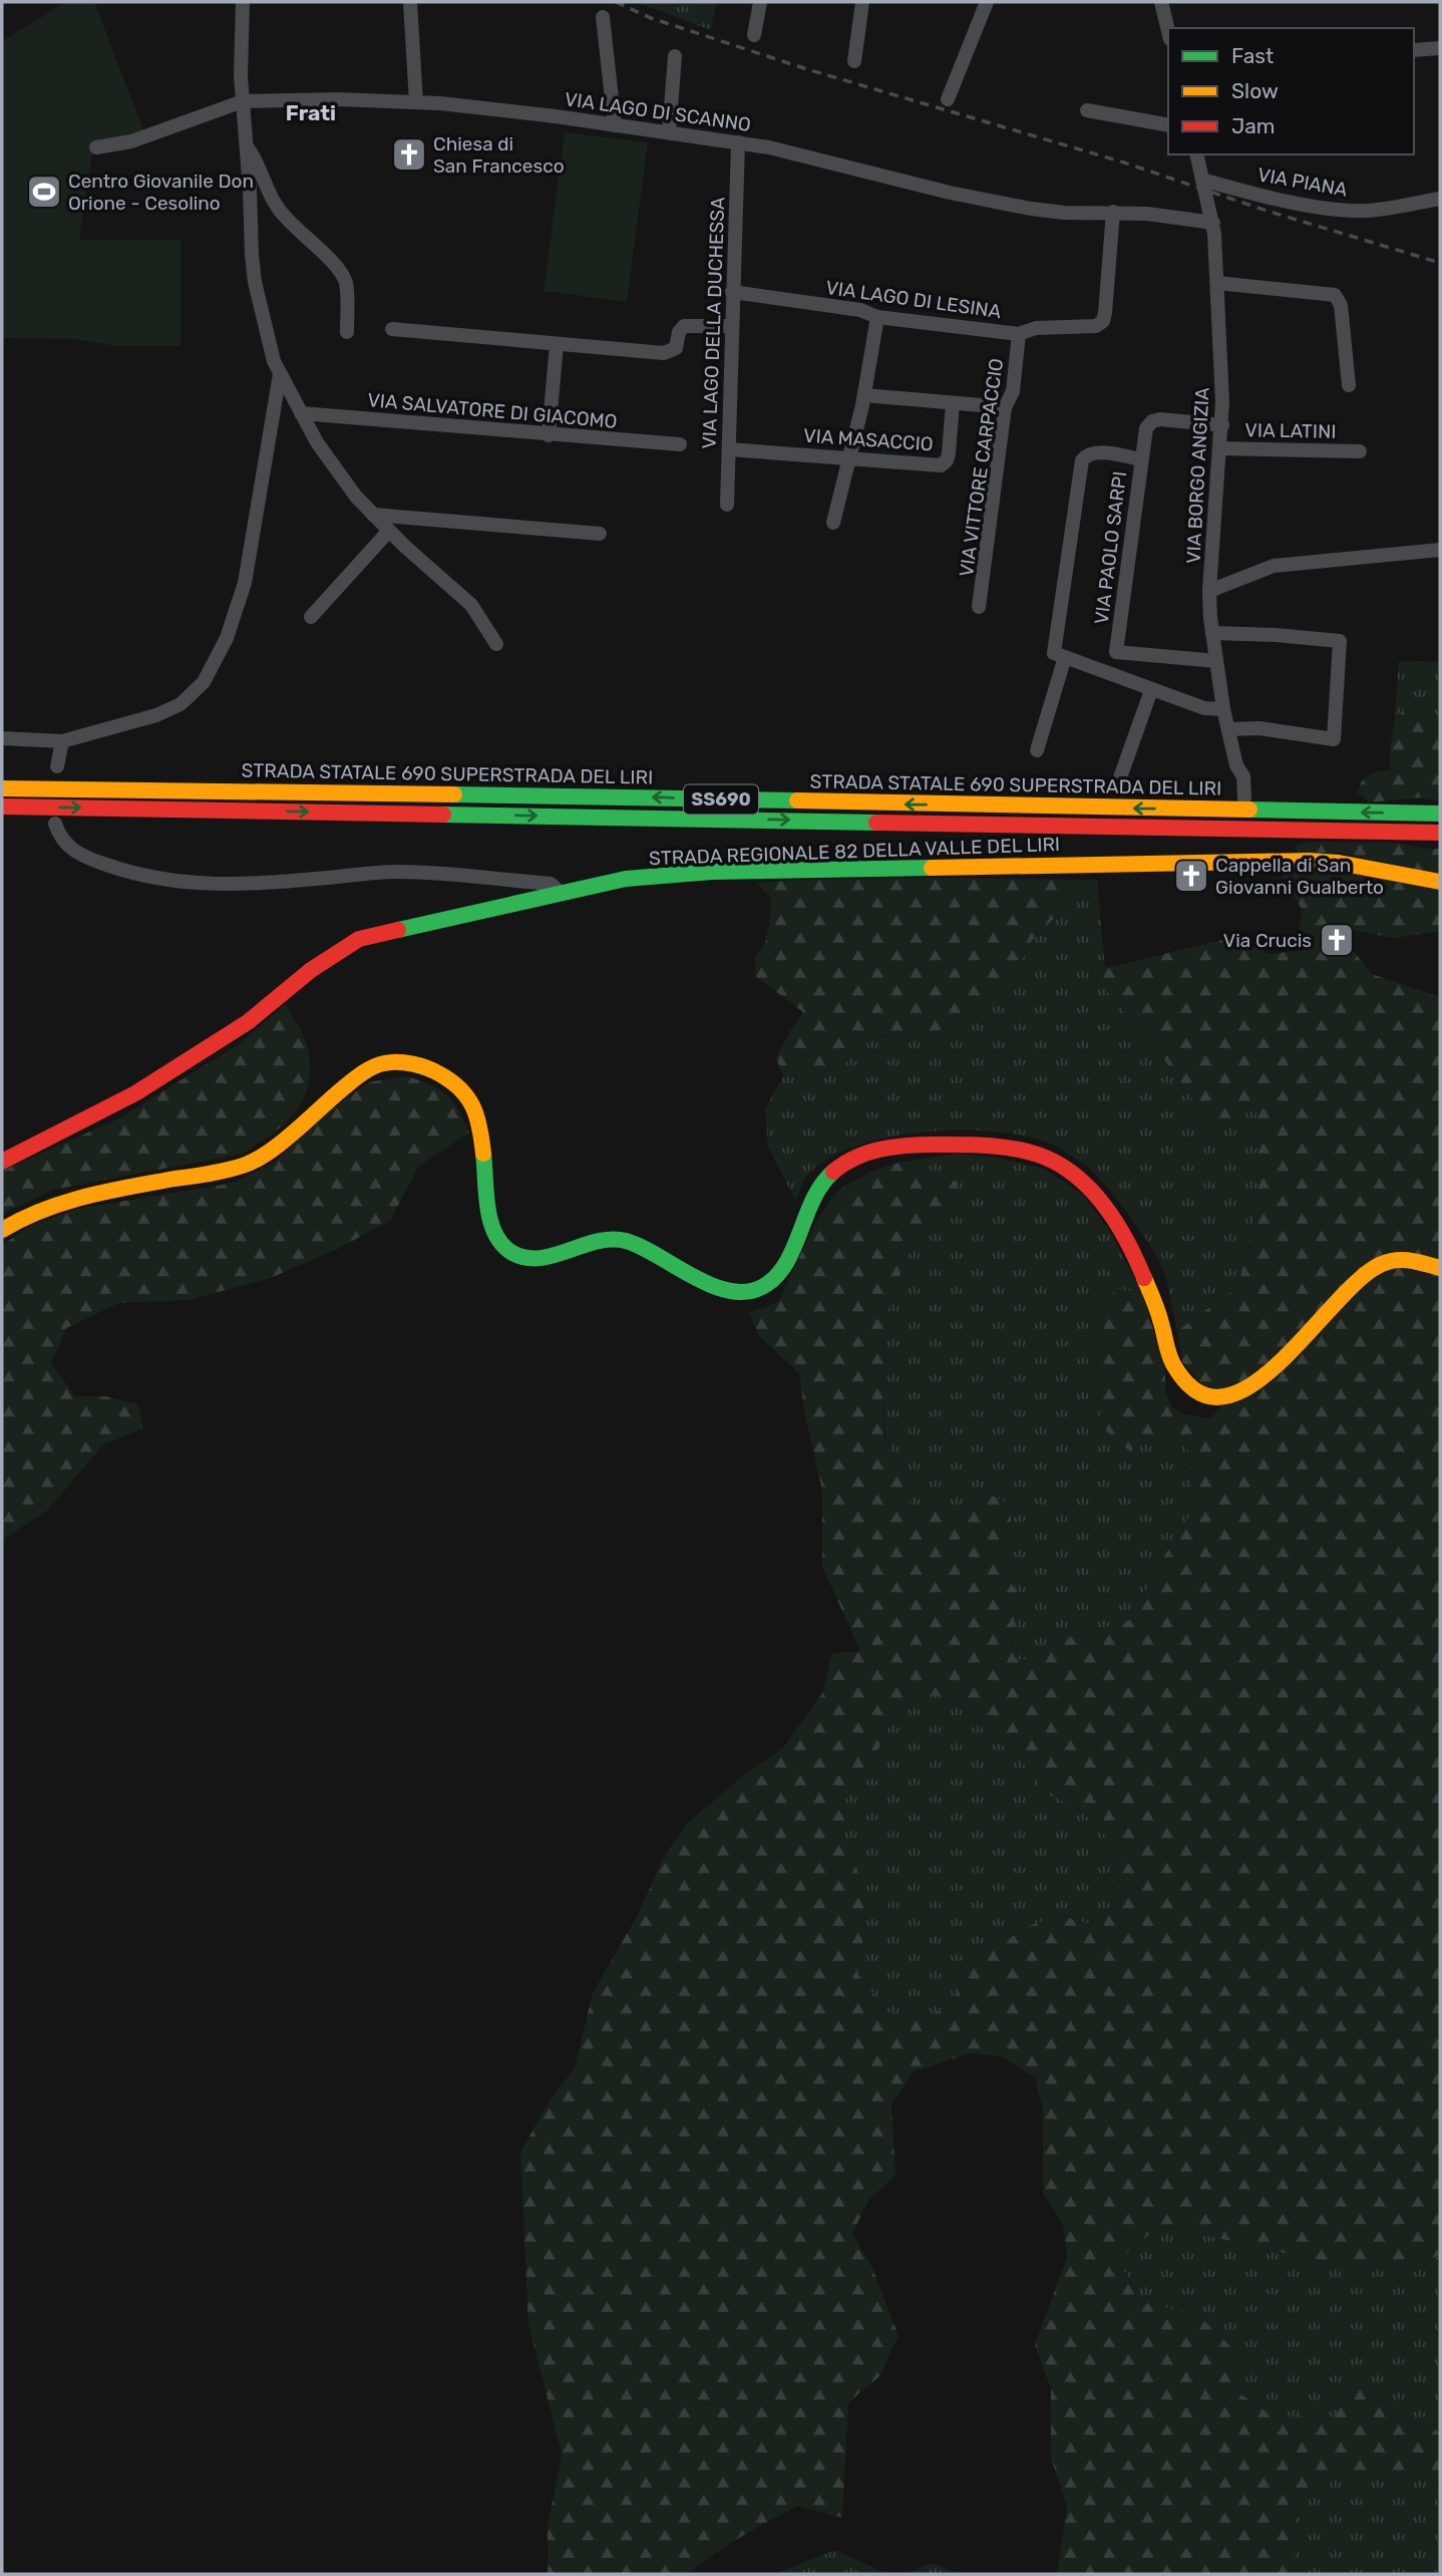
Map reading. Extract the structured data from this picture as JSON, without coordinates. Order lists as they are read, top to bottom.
{
  "streets": {
    "main road": ["STRADA STATALE 690 SUPERSTRADA DEL LIRI", "SS690", "STRADA REGIONALE 82 DELLA VALLE DEL LIRI"],
    "street": [
      "VIA LAGO DI SCANNO",
      "VIA PIANA",
      "VIA LAGO DI LESINA",
      "VIA LAGO DELLA DUCHESSA",
      "VIA SALVATORE DI GIACOMO",
      "VIA LATINI",
      "VIA MASACCIO",
      "VIA VITTORE CARPACCIO",
      "VIA BORGO ANGIZIA",
      "VIA PAOLO SARPI"
    ]
  },
  "crossings": [
    ["VIA LAGO DI SCANNO", "VIA LAGO DI LESINA"],
    ["VIA LAGO DI SCANNO", "VIA LAGO DELLA DUCHESSA"],
    ["VIA LAGO DI SCANNO", "VIA BORGO ANGIZIA"],
    ["VIA PIANA", "VIA BORGO ANGIZIA"],
    ["VIA LAGO DI LESINA", "VIA LAGO DELLA DUCHESSA"],
    ["VIA LAGO DI LESINA", "VIA VITTORE CARPACCIO"],
    ["VIA LAGO DELLA DUCHESSA", "VIA MASACCIO"],
    ["VIA LATINI", "VIA BORGO ANGIZIA"],
    ["VIA BORGO ANGIZIA", "VIA PAOLO SARPI"]
  ],
  "districts": ["Frati"],
  "places": {
    "church": ["Chiesa di San Francesco", "Cappella di San Giovanni Gualberto", "Via Crucis"],
    "sports": ["Centro Giovanile Don Orione - Cesolino"]
  },
  "legend": ["Fast", "Slow", "Jam"]
}
